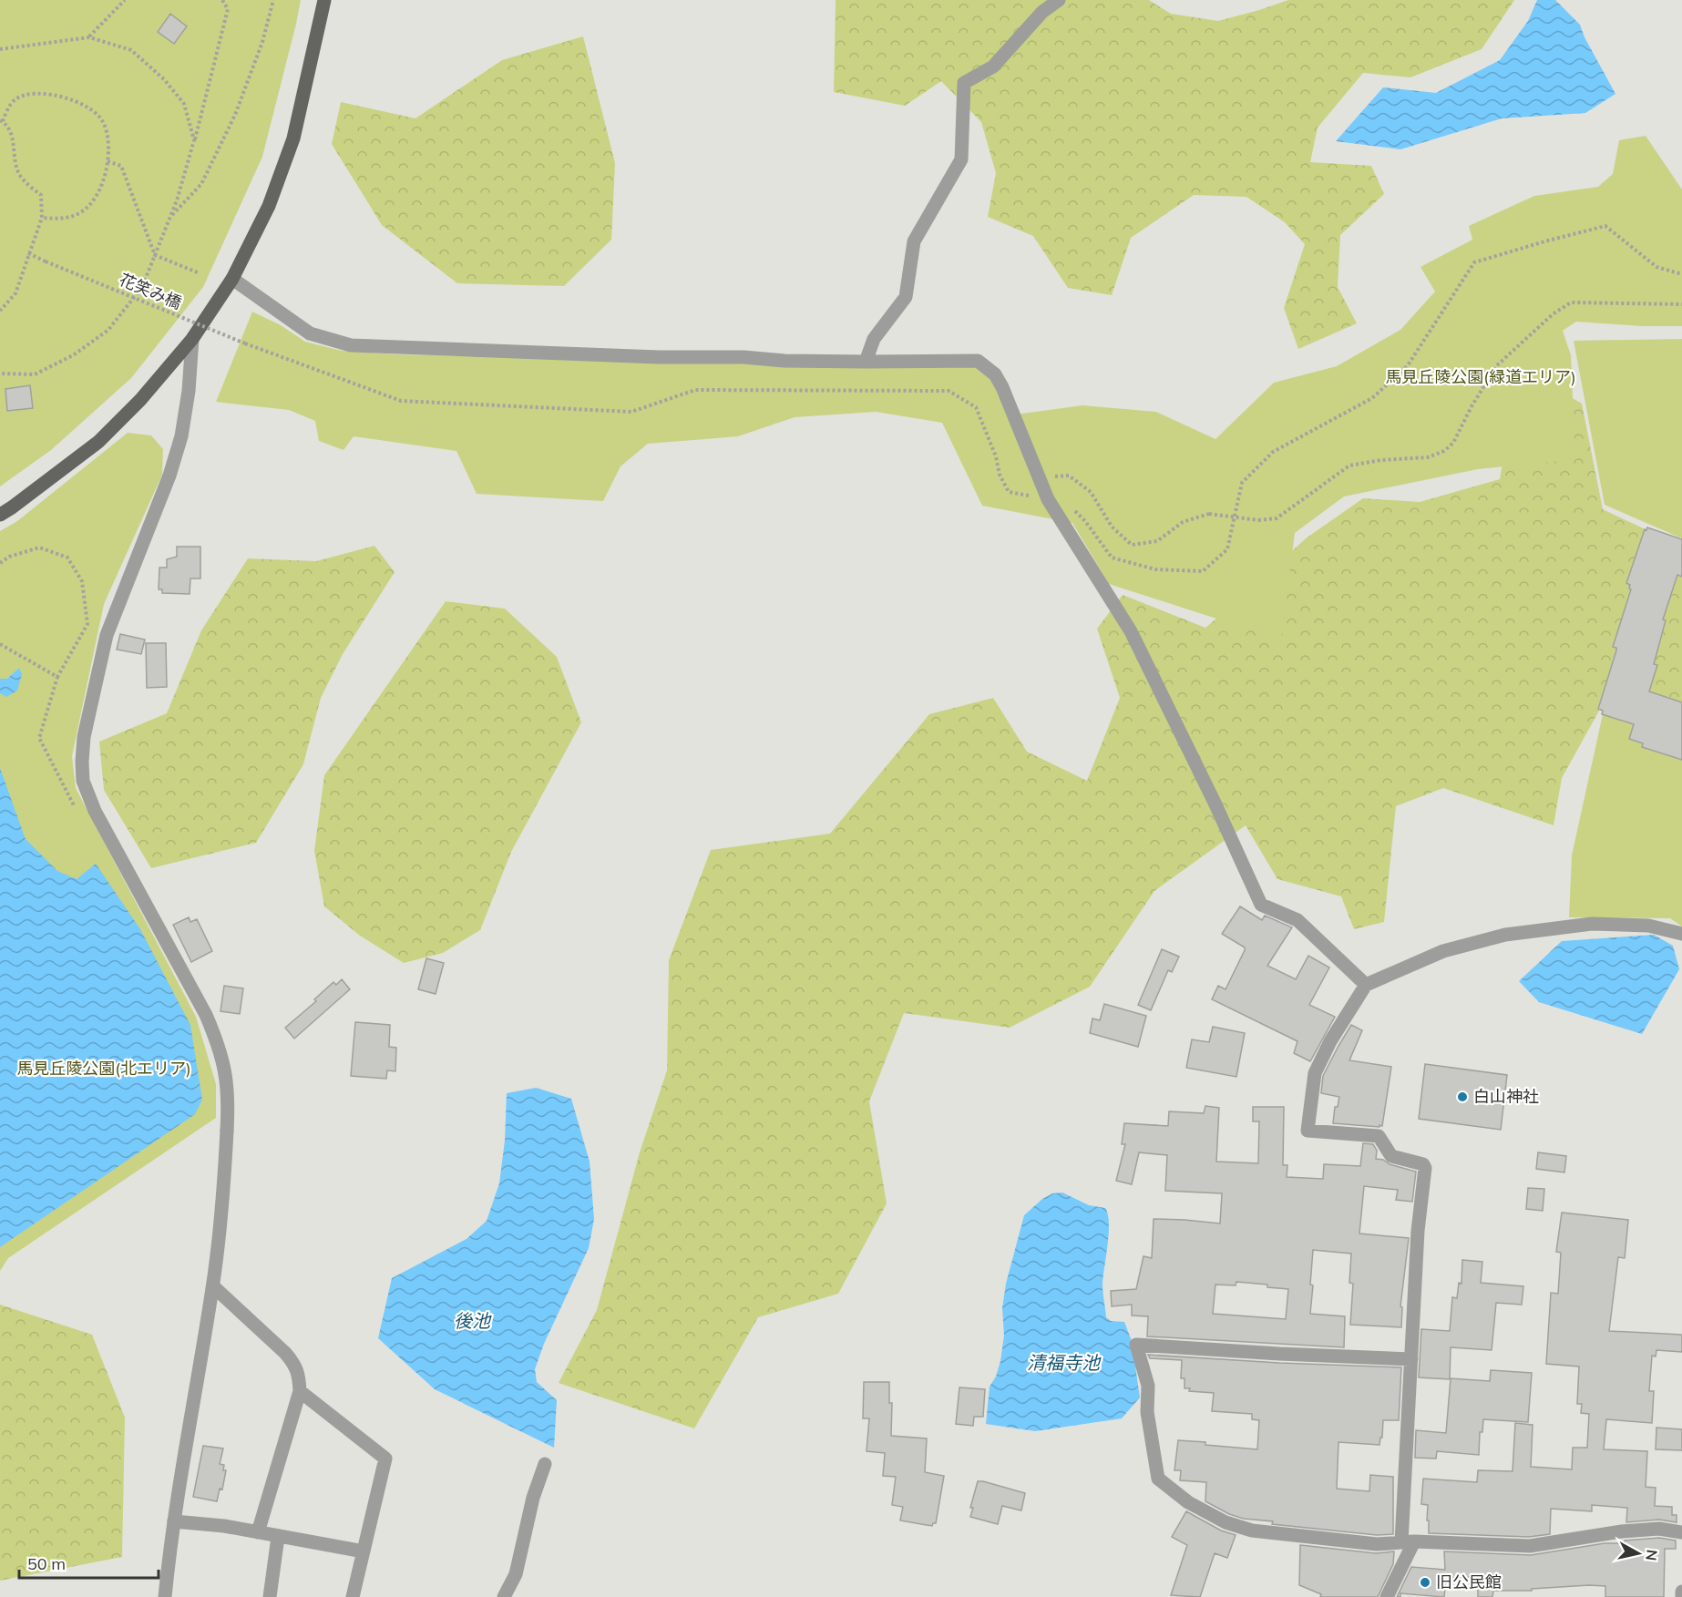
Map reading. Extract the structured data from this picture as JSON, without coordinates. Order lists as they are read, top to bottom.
{
  "streets": {
    "path": ["花笑み橋"]
  },
  "water": ["後池", "清福寺池"],
  "parks": ["馬見丘陵公園(緑道エリア)", "馬見丘陵公園(北エリア)"],
  "places": ["白山神社", "旧公民館"],
  "scale_bar": "50 m",
  "north": "right"
}
